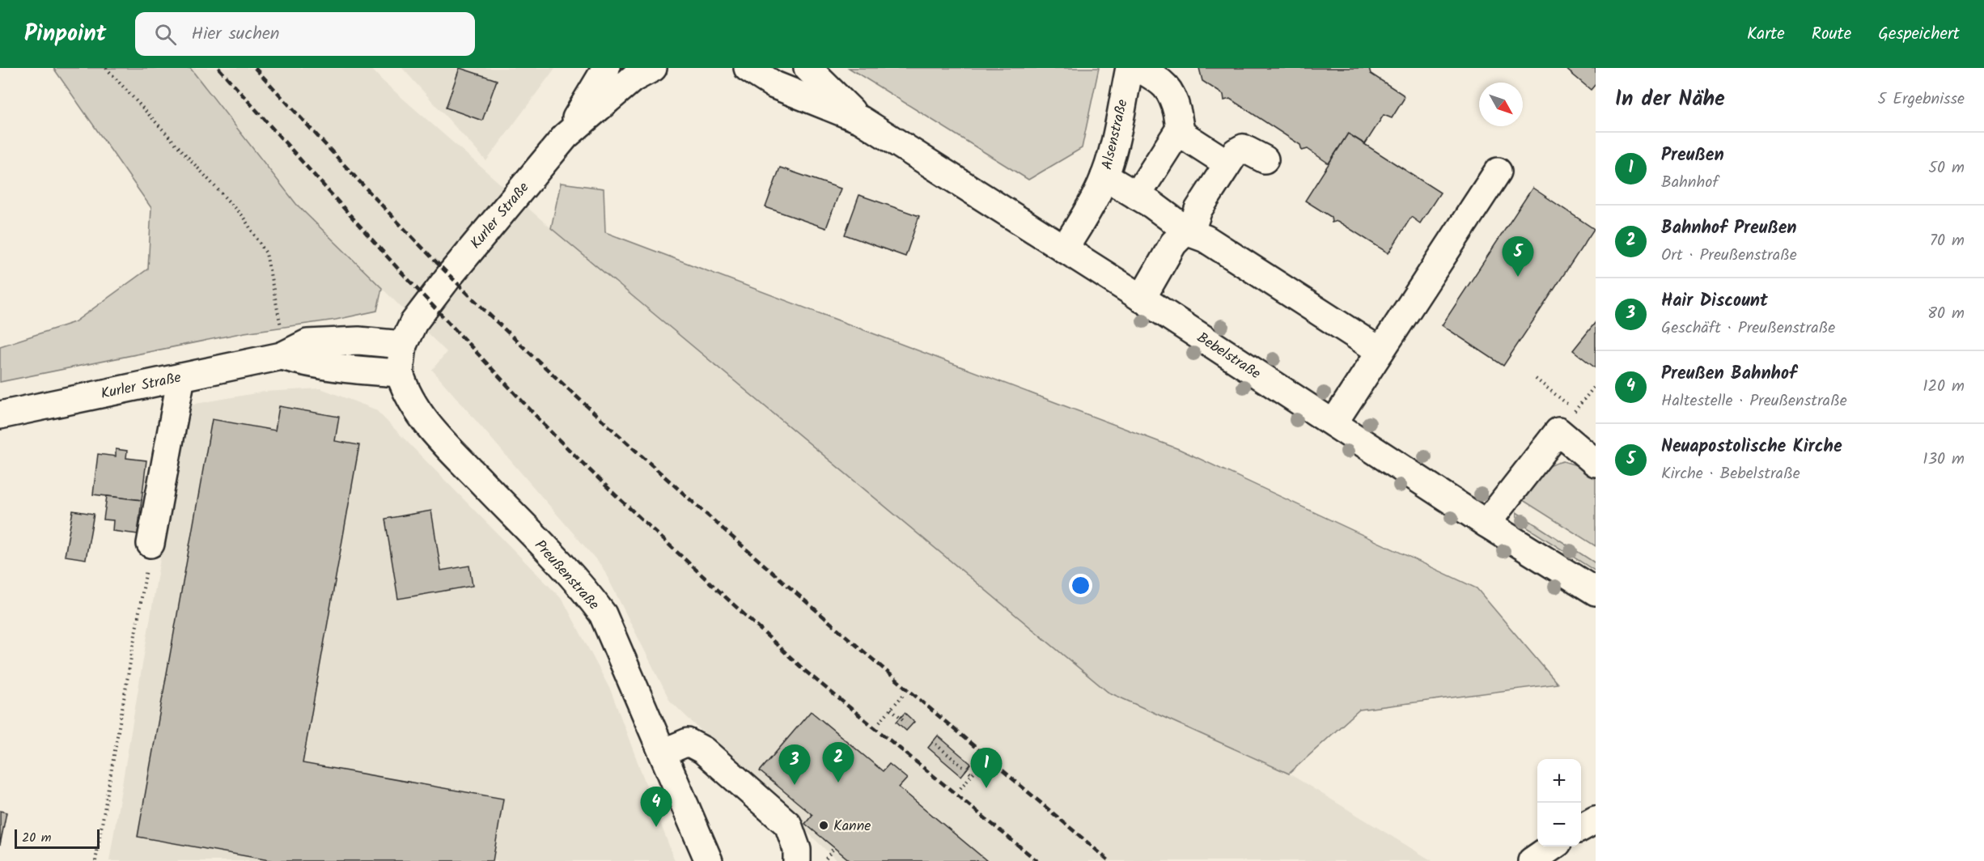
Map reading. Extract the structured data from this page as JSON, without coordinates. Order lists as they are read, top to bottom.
{
  "streets": {
    "main road": [
      "Alsenstraße",
      "Kurler Straße",
      "Bebelstraße",
      "Preußenstraße"
    ]
  },
  "crossings": [
    ["Alsenstraße", "Bebelstraße"],
    ["Kurler Straße", "Preußenstraße"]
  ],
  "places": ["Kanne"],
  "scale_bar": "20 m",
  "north": "bottom right",
  "page": {
    "header": "Pinpoint",
    "search": "Hier suchen",
    "nav": ["Karte", "Route", "Gespeichert"],
    "heading": ["In der Nähe", "5 Ergebnisse"],
    "list": [
      {
        "mark": "1",
        "name": "Preußen",
        "note": "Bahnhof",
        "value": "50 m"
      },
      {
        "mark": "2",
        "name": "Bahnhof Preußen",
        "note": "Ort · Preußenstraße",
        "value": "70 m"
      },
      {
        "mark": "3",
        "name": "Hair Discount",
        "note": "Geschäft · Preußenstraße",
        "value": "80 m"
      },
      {
        "mark": "4",
        "name": "Preußen Bahnhof",
        "note": "Haltestelle · Preußenstraße",
        "value": "120 m"
      },
      {
        "mark": "5",
        "name": "Neuapostolische Kirche",
        "note": "Kirche · Bebelstraße",
        "value": "130 m"
      }
    ],
    "pins": [
      "5",
      "2",
      "3",
      "1",
      "4"
    ],
    "map_buttons": ["+", "−"],
    "scale": "20 m"
  }
}
